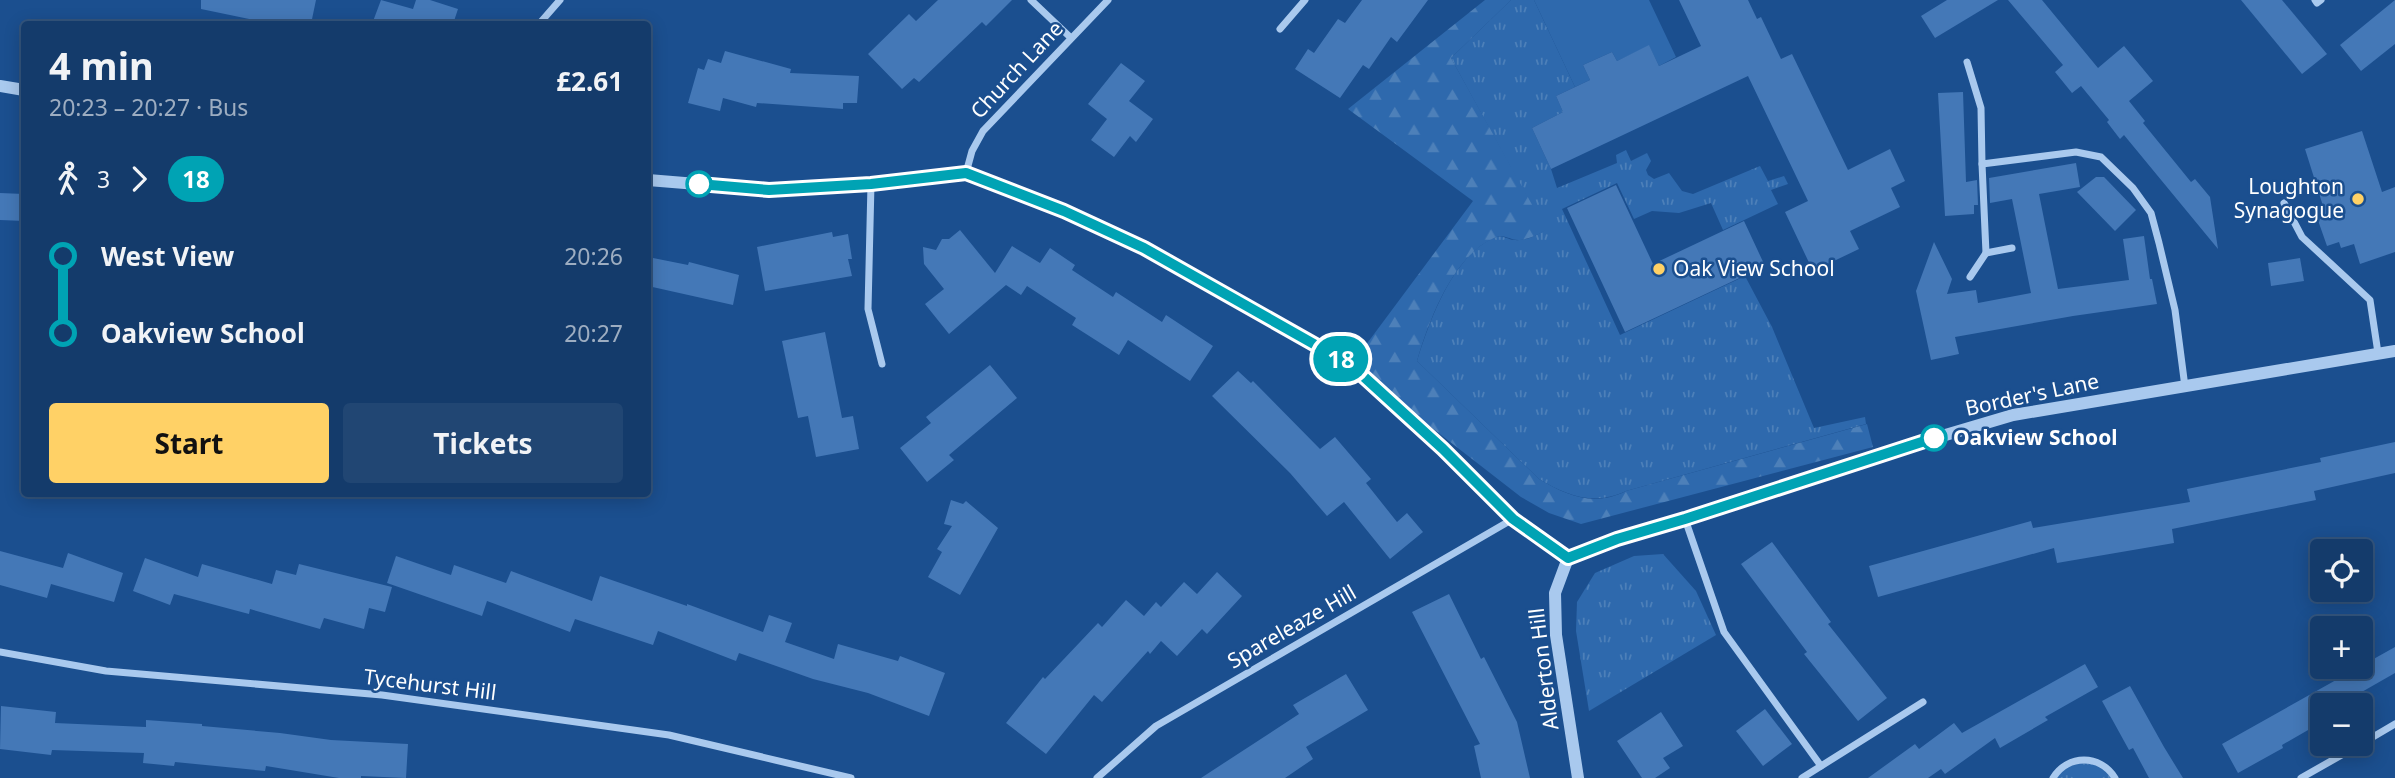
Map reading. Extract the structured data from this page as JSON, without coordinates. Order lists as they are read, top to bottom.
{
  "streets": {
    "street": [
      "Church Lane",
      "Border's Lane",
      "Spareleaze Hill",
      "Alderton Hill",
      "Tycehurst Hill"
    ]
  },
  "crossings": [
    ["Border's Lane", "Alderton Hill"]
  ],
  "places": ["Loughton Synagogue", "Oak View School", "Oakview School"],
  "lines": ["bus line 18"],
  "page": {
    "on_map": "18",
    "heading": ["4 min", "20:23 – 20:27 · Bus", "£2.61"],
    "legs": ["3", "18"],
    "list": [
      {
        "name": "West View",
        "value": "20:26"
      },
      {
        "name": "Oakview School",
        "value": "20:27"
      }
    ],
    "buttons": ["Start", "Tickets"],
    "map_buttons": ["+", "−"]
  }
}
